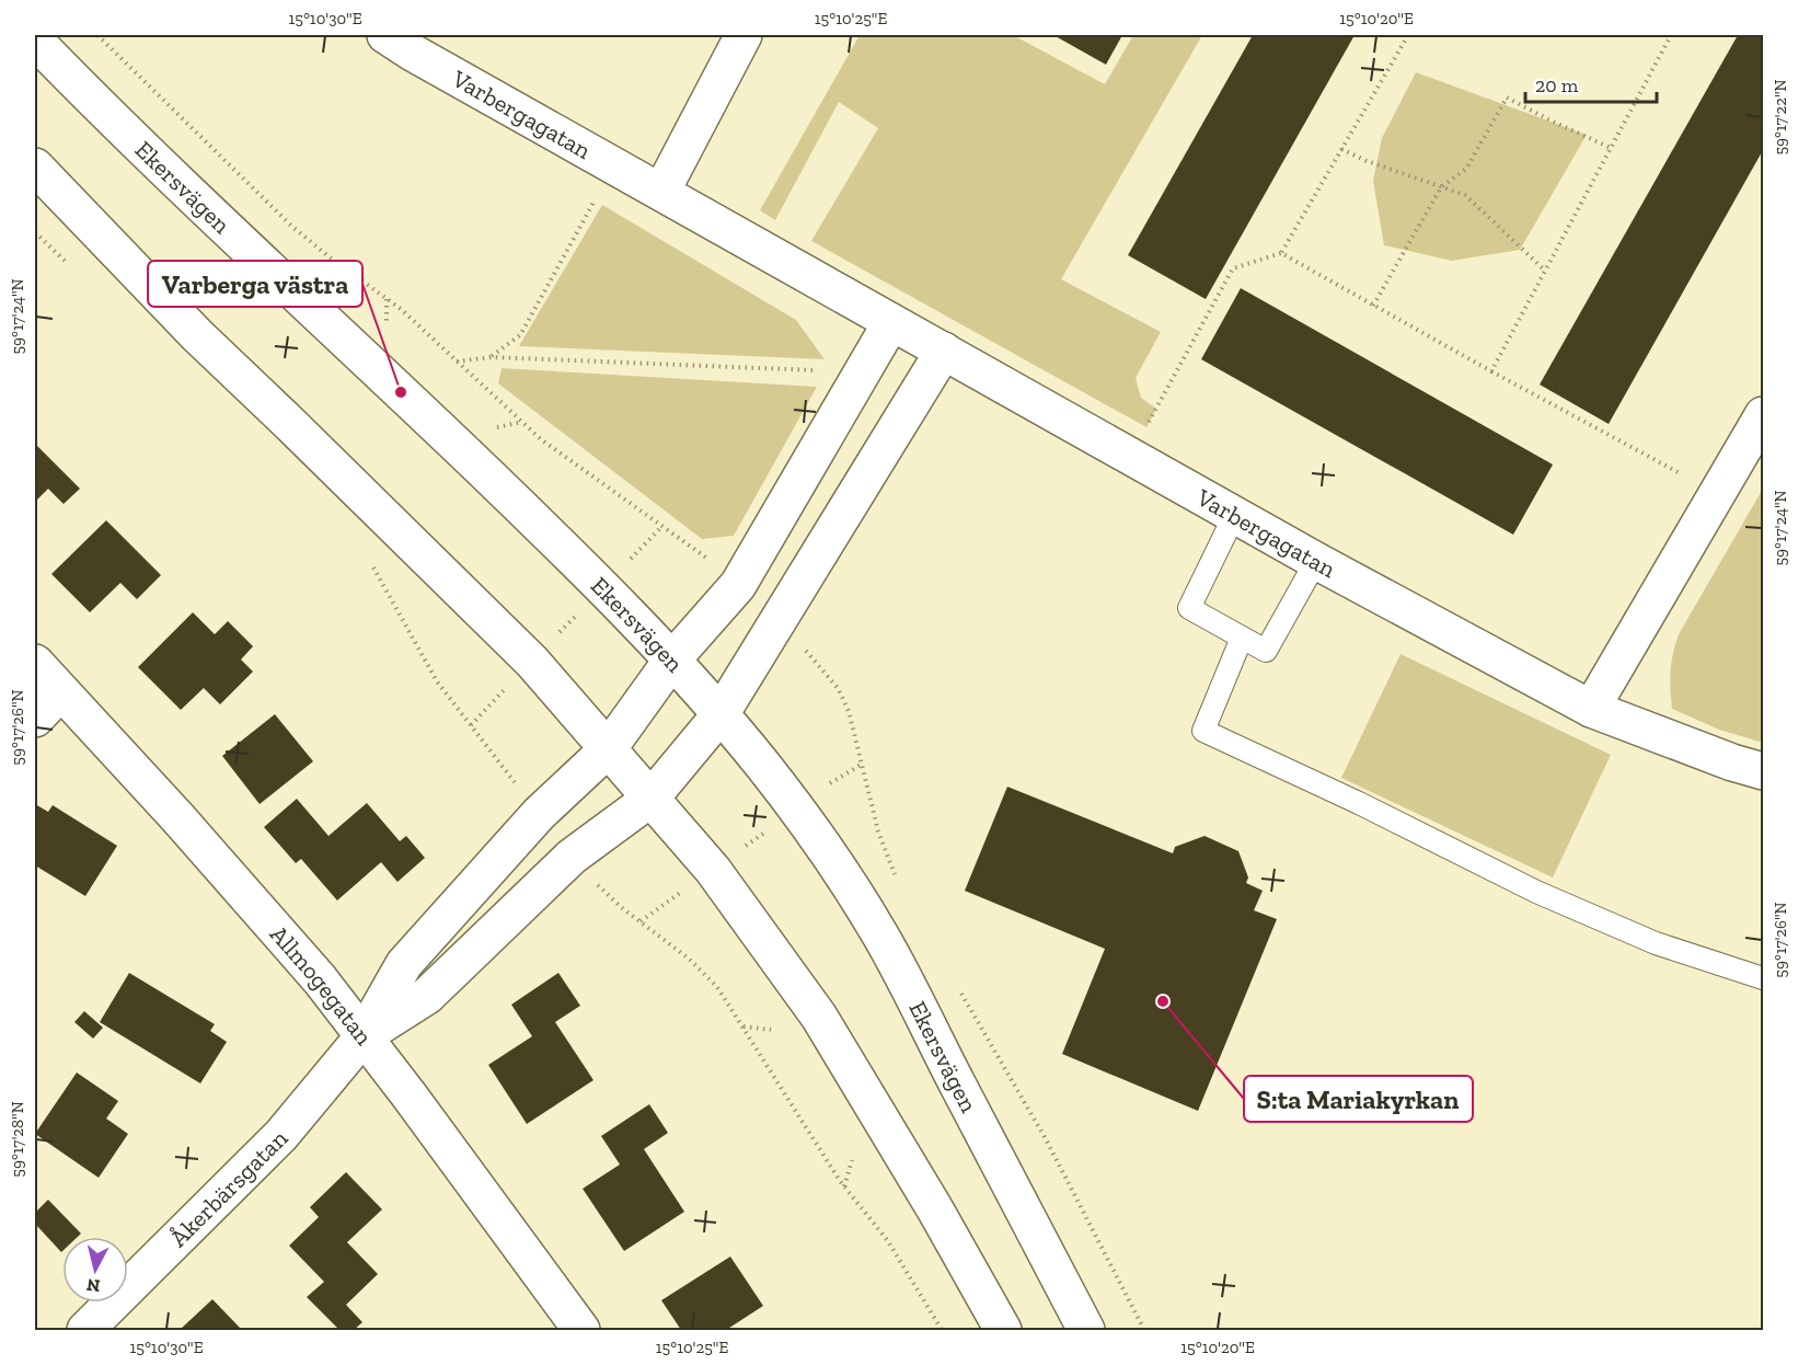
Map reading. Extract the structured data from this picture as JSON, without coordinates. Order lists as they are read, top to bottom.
{
  "streets": {
    "street": [
      "Varbergagatan",
      "Ekersvägen",
      "Allmogegatan",
      "Åkerbärsgatan"
    ]
  },
  "crossings": [
    ["Ekersvägen", "Åkerbärsgatan"],
    ["Allmogegatan", "Åkerbärsgatan"]
  ],
  "places": ["Varberga västra", "S:ta Mariakyrkan"],
  "scale_bar": "20 m",
  "north": "bottom",
  "coordinates": [
    "15°10'30\"E",
    "15°10'25\"E",
    "15°10'20\"E",
    "59°17'22\"N",
    "59°17'24\"N",
    "59°17'26\"N",
    "59°17'28\"N"
  ]
}
